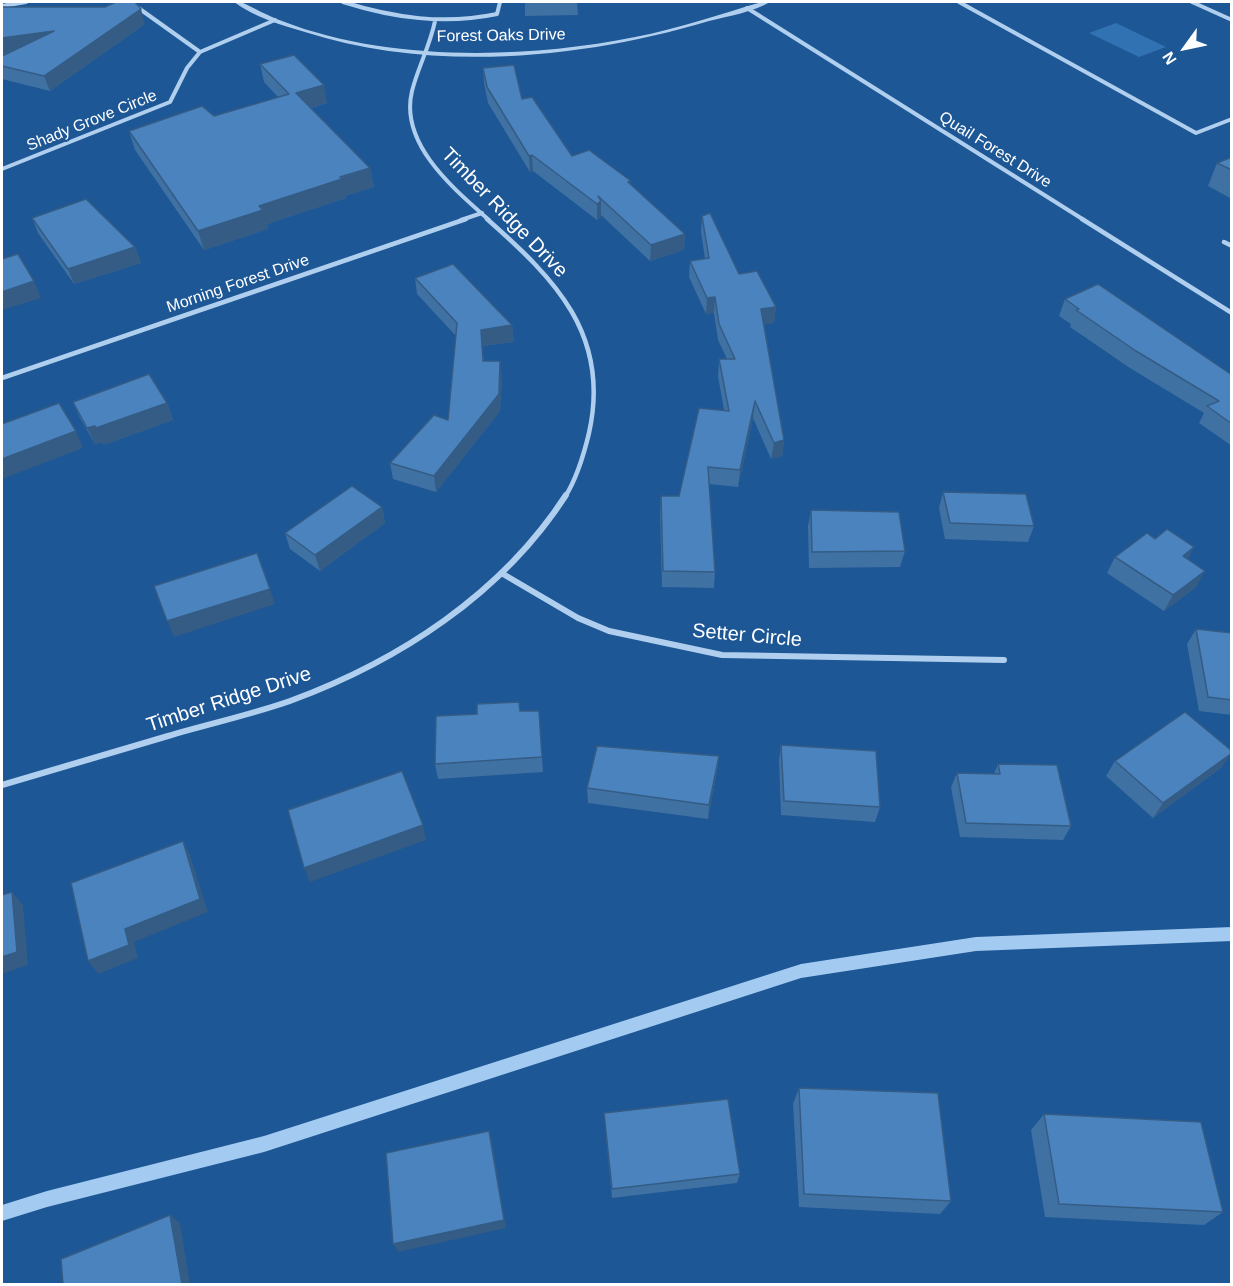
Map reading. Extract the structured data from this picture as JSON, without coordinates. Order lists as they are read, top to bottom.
{
  "streets": {
    "street": [
      "Forest Oaks Drive",
      "Shady Grove Circle",
      "Quail Forest Drive",
      "Timber Ridge Drive",
      "Morning Forest Drive",
      "Setter Circle"
    ]
  },
  "crossings": [
    ["Forest Oaks Drive", "Quail Forest Drive"],
    ["Forest Oaks Drive", "Timber Ridge Drive"],
    ["Timber Ridge Drive", "Morning Forest Drive"],
    ["Timber Ridge Drive", "Setter Circle"]
  ],
  "north": "bottom left"
}
